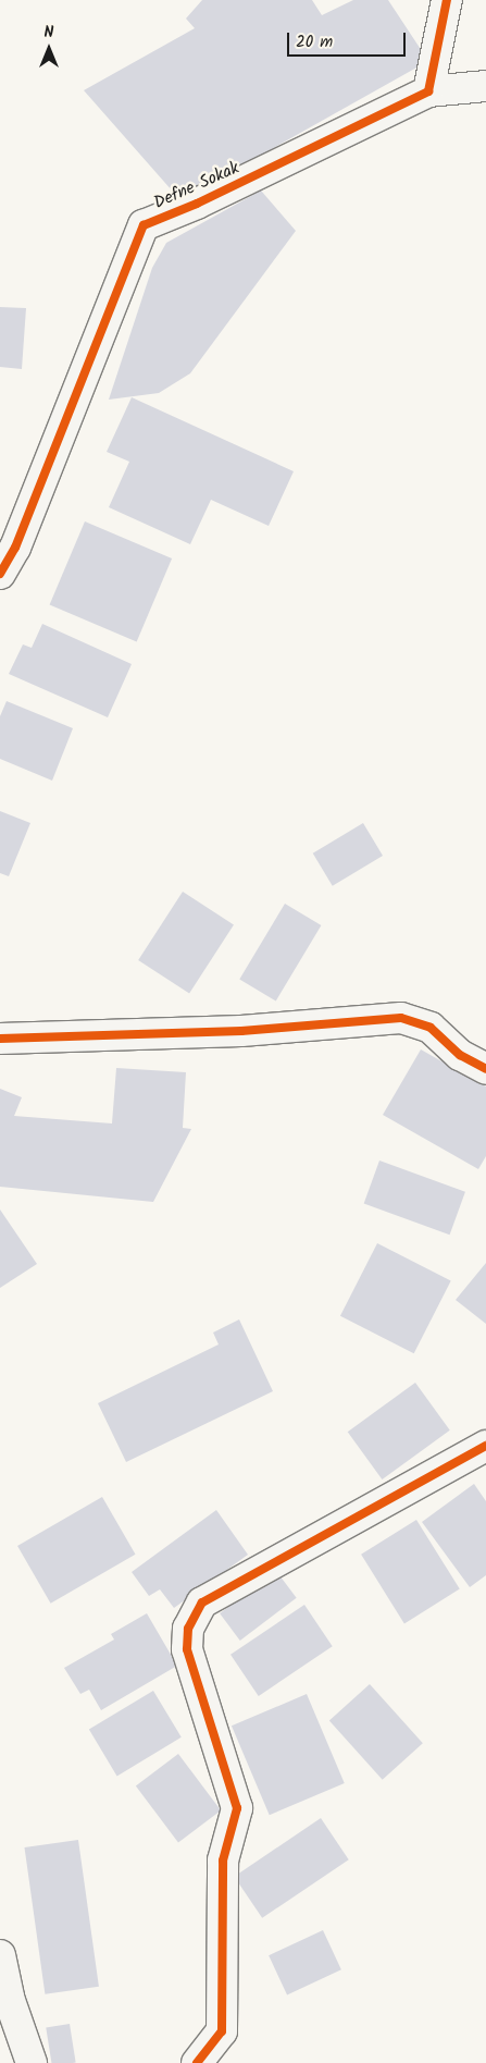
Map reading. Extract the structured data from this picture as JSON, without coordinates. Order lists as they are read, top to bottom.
{
  "streets": {
    "street": ["Defne Sokak"]
  },
  "scale_bar": "20 m",
  "north": "top"
}
